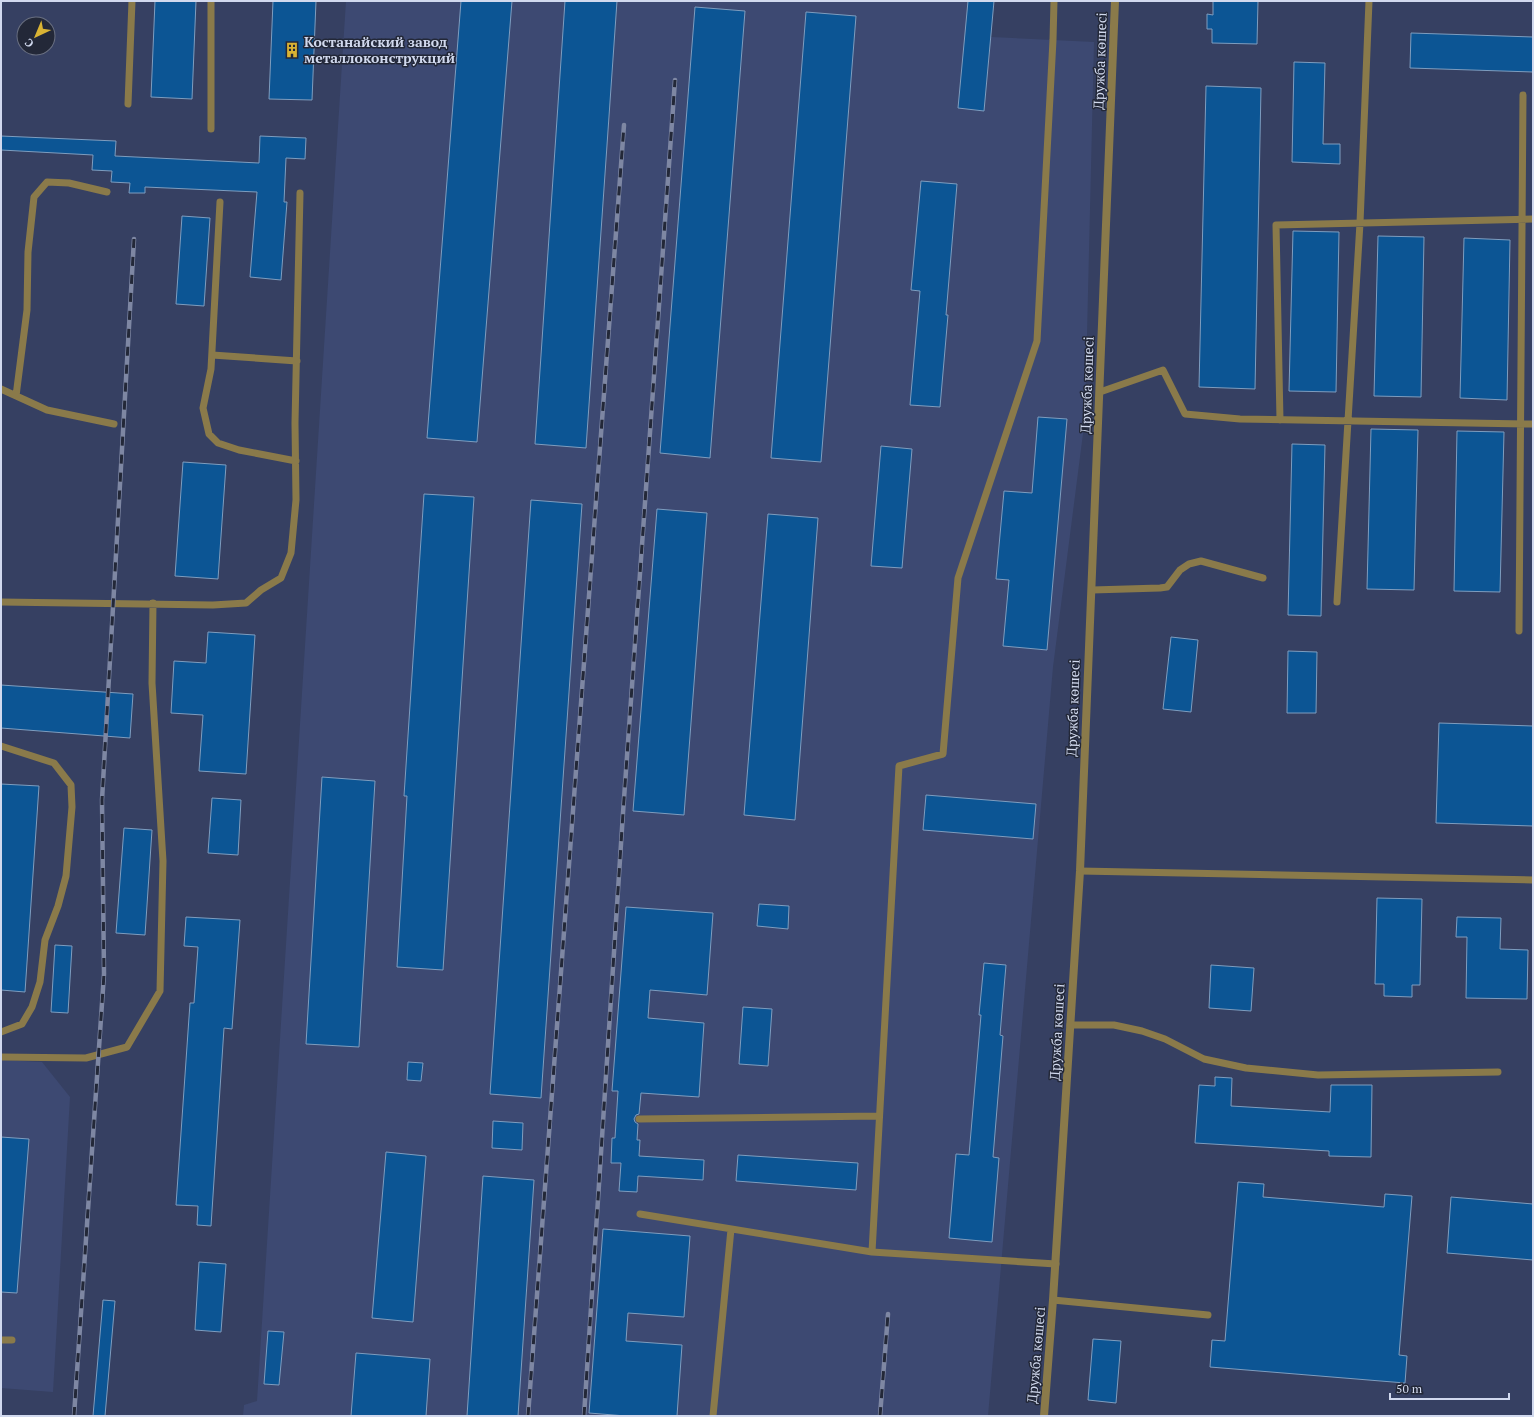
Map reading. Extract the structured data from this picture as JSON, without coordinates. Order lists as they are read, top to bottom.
{
  "streets": {
    "street": ["Дружба көшесі"]
  },
  "places": {
    "building": ["Костанайский завод металлоконструкций"]
  },
  "scale_bar": "50 m",
  "north": "bottom left"
}
